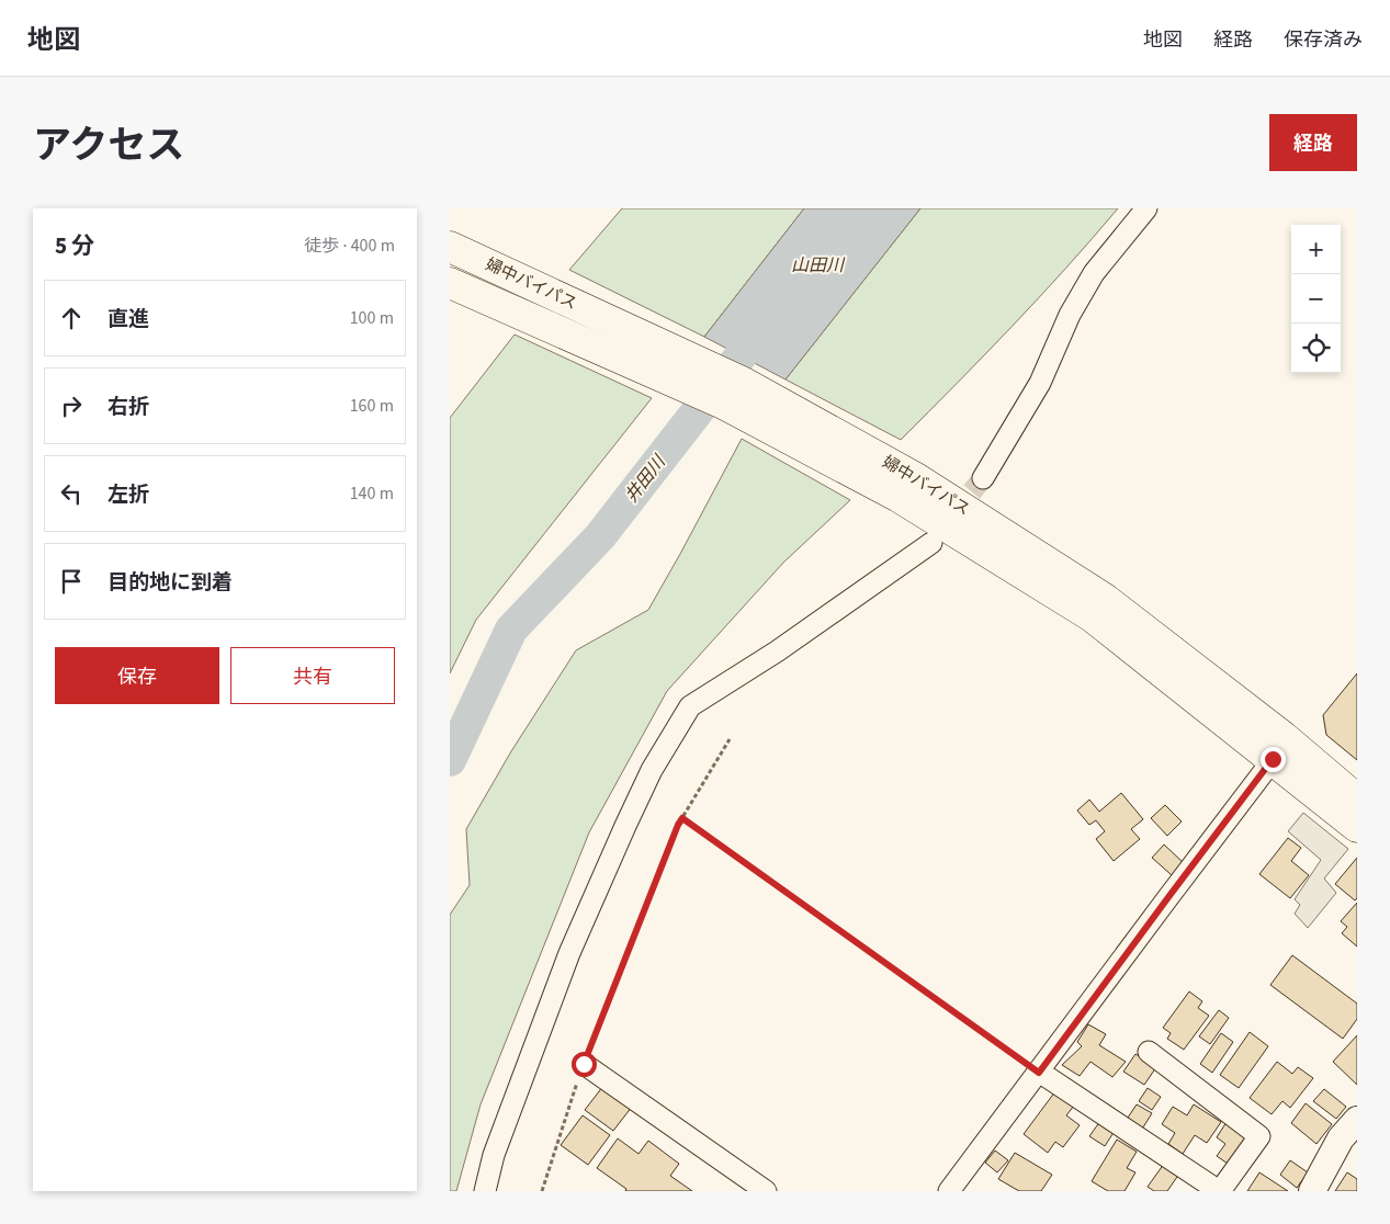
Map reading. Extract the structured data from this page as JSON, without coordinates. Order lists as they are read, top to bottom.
{
  "streets": {
    "highway": ["婦中バイパス"]
  },
  "water": ["山田川", "井田川"],
  "page": {
    "header": "地図",
    "nav": ["地図", "経路", "保存済み"],
    "title": "アクセス",
    "buttons": [
      "経路",
      ["保存", "共有"]
    ],
    "heading": ["5 分", "徒歩 · 400 m"],
    "map_buttons": ["+", "−"],
    "list": [
      ["直進", "100 m"],
      ["右折", "160 m"],
      ["左折", "140 m"],
      "目的地に到着"
    ]
  }
}
